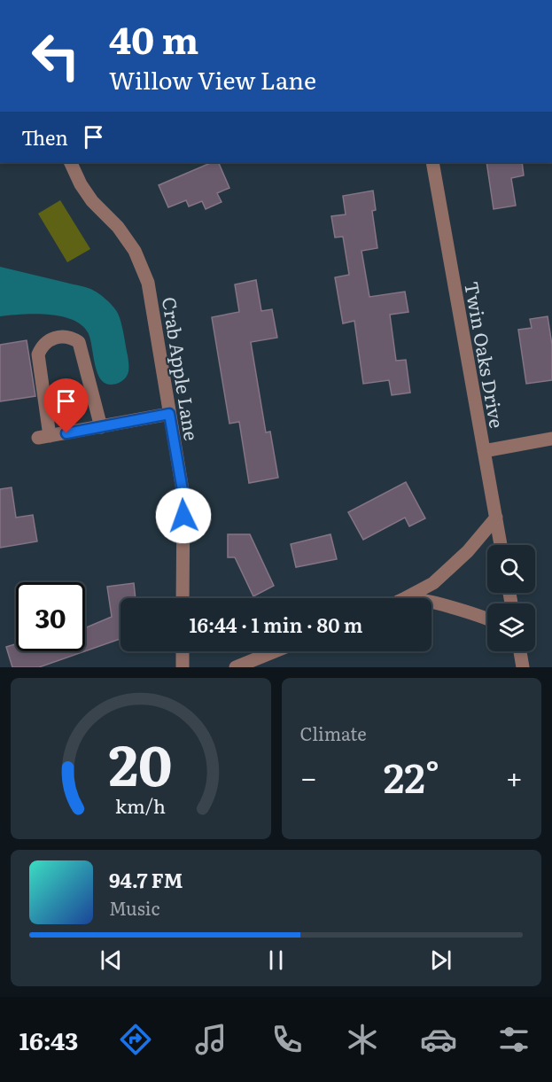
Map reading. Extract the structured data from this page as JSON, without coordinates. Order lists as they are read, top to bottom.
{
  "streets": {
    "street": ["Twin Oaks Drive", "Crab Apple Lane"]
  },
  "page": {
    "turn": ["40 m", "Willow View Lane"],
    "then": "Then",
    "limit": "30",
    "trip": "16:44 · 1 min · 80 m",
    "tile": "Climate",
    "heat": ["−", "22°", "+"],
    "song": ["94.7 FM", "Music"],
    "tabs": "16:43",
    "gauge": ["20", "km/h"]
  }
}
